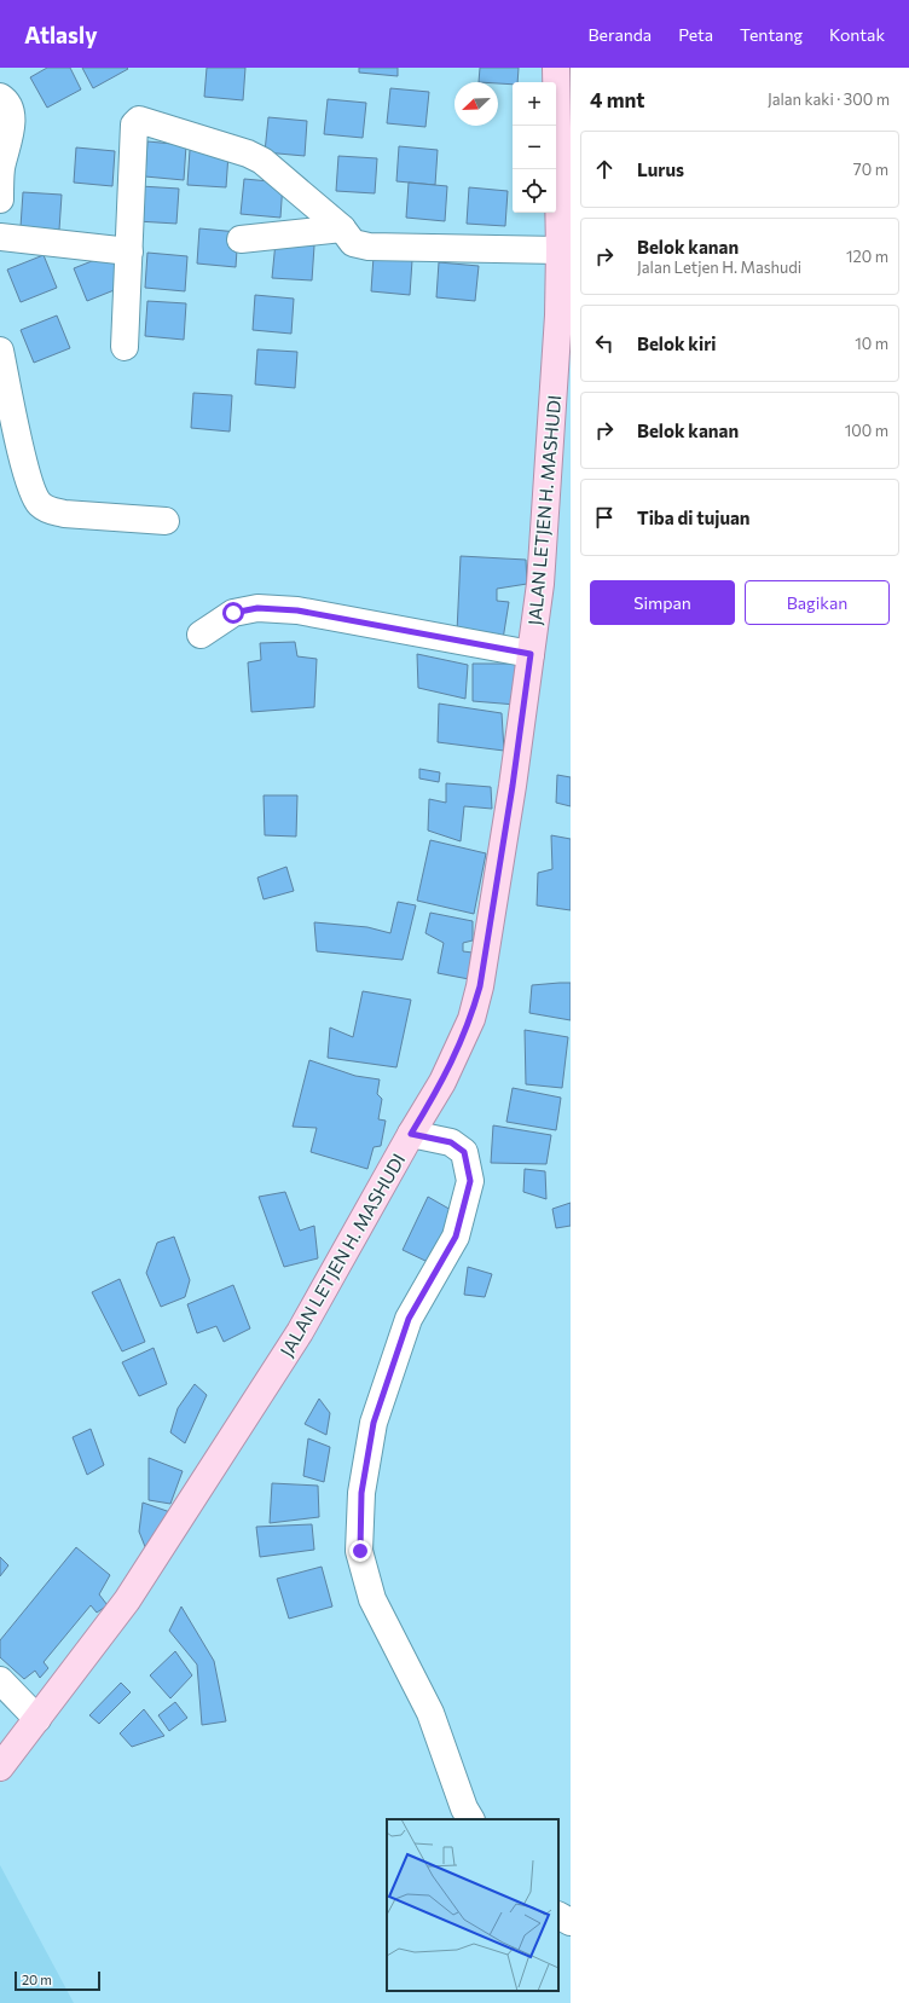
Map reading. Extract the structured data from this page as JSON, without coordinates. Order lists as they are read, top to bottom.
{
  "streets": {
    "main road": ["JALAN LETJEN H. MASHUDI"]
  },
  "scale_bar": "20 m",
  "north": "bottom left",
  "page": {
    "header": "Atlasly",
    "nav": [
      "Beranda",
      "Peta",
      "Tentang",
      "Kontak"
    ],
    "heading": ["4 mnt", "Jalan kaki · 300 m"],
    "map_buttons": ["+", "−"],
    "list": [
      ["Lurus", "70 m"],
      ["Belok kanan", "Jalan Letjen H. Mashudi", "120 m"],
      ["Belok kiri", "10 m"],
      ["Belok kanan", "100 m"],
      "Tiba di tujuan"
    ],
    "buttons": ["Simpan", "Bagikan"],
    "scale": "20 m"
  }
}
